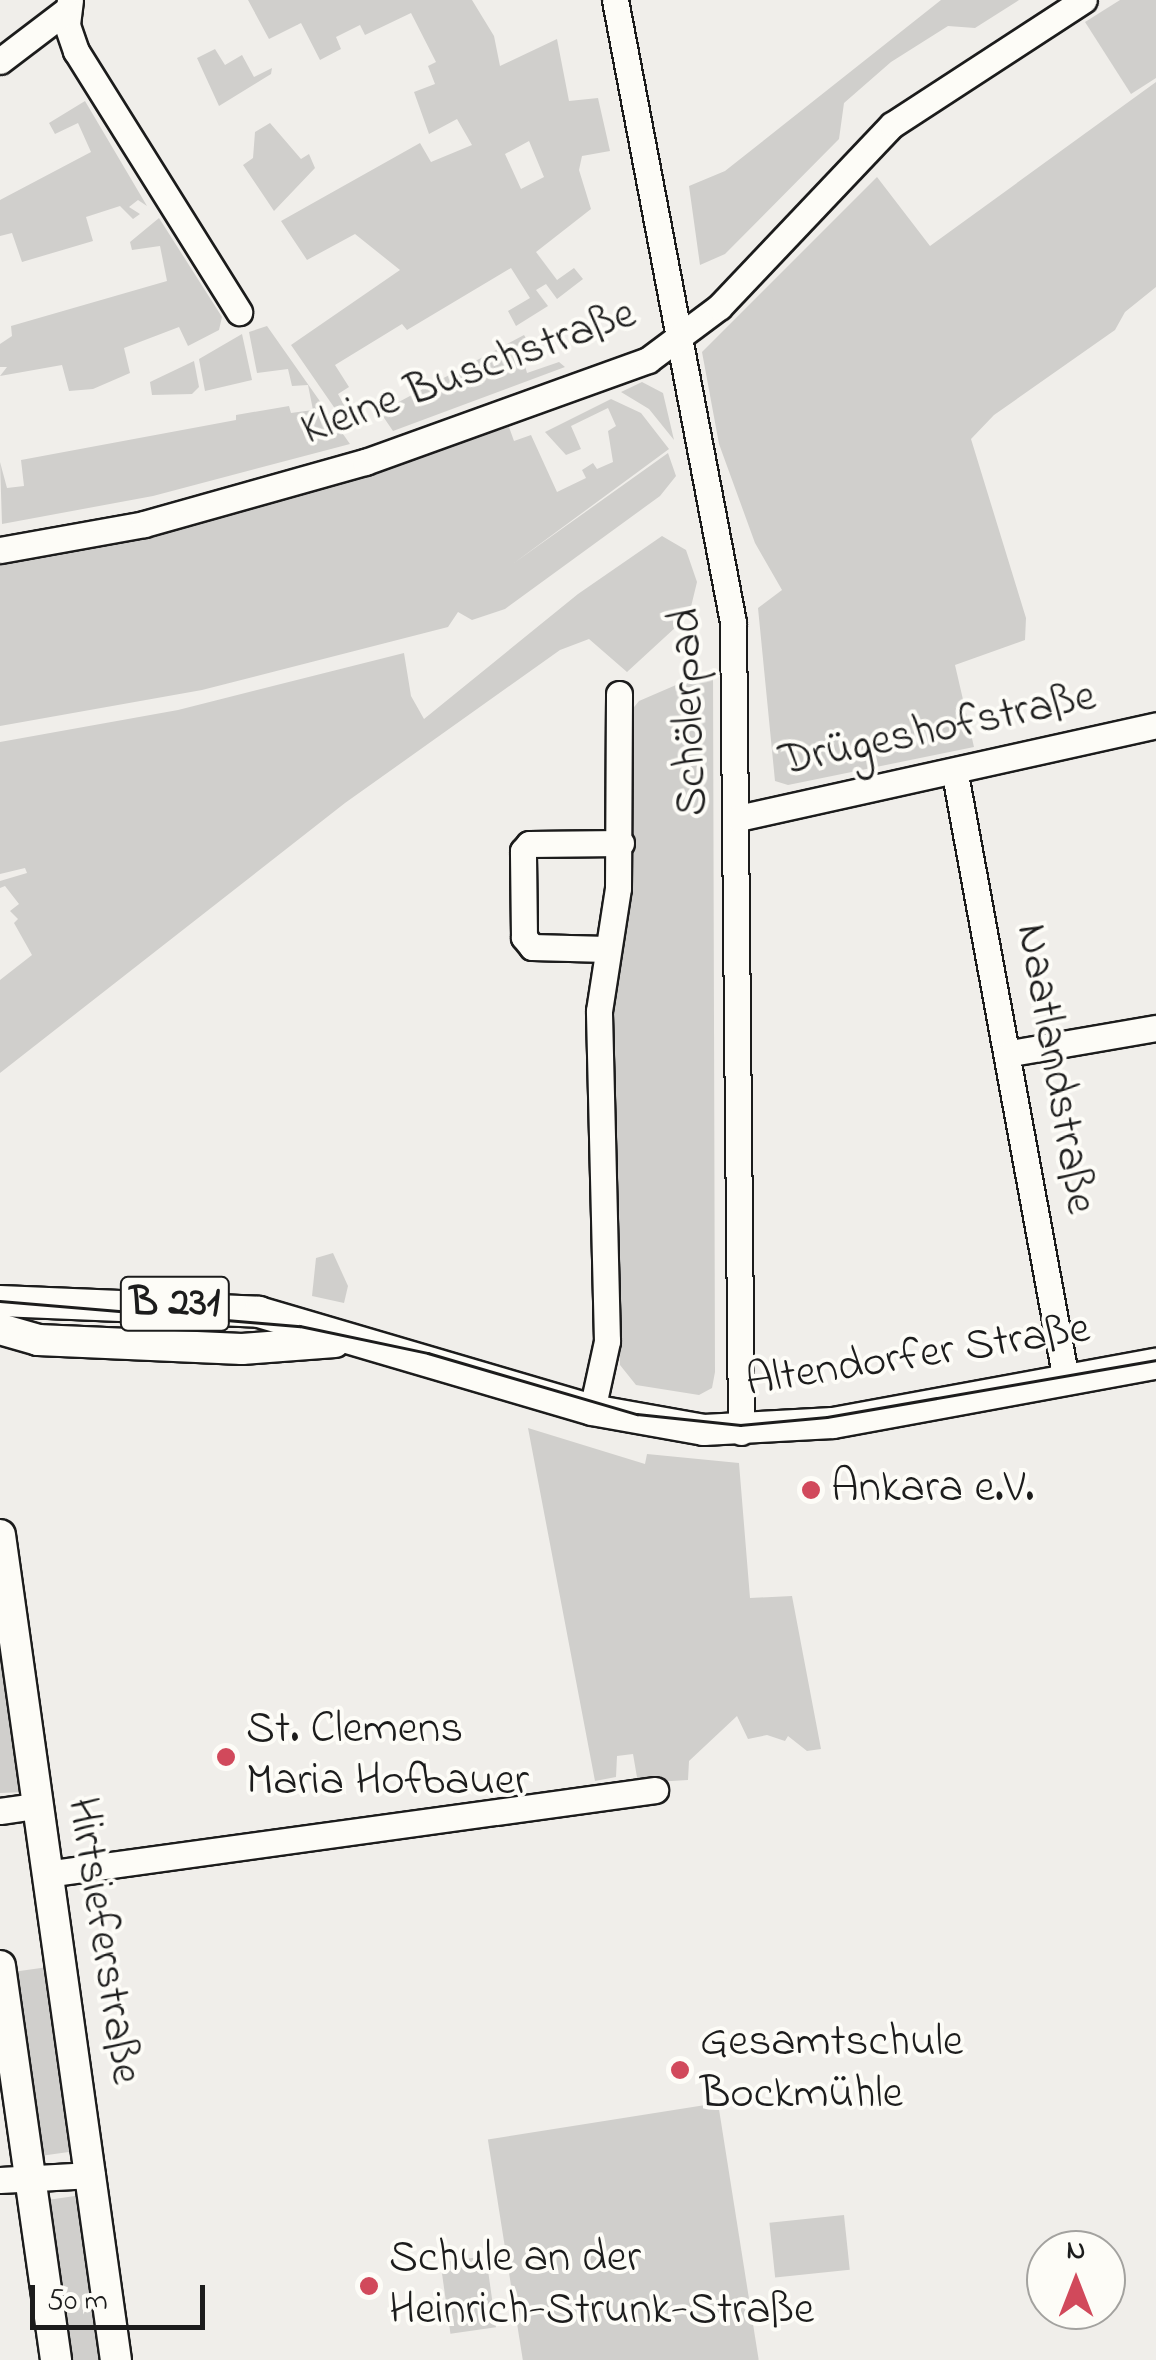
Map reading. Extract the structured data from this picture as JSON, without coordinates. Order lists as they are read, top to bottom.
{
  "streets": {
    "main road": ["B 231", "Altendorfer Straße", "Hirtsieferstraße"],
    "street": [
      "Kleine Buschstraße",
      "Schölerpad",
      "Drügeshofstraße",
      "Naatlandstraße"
    ]
  },
  "crossings": [
    ["Kleine Buschstraße", "Schölerpad"],
    ["Schölerpad", "Drügeshofstraße"],
    ["Schölerpad", "Altendorfer Straße"],
    ["Drügeshofstraße", "Naatlandstraße"],
    ["Naatlandstraße", "Altendorfer Straße"]
  ],
  "places": [
    "Ankara e.V.",
    "St. Clemens Maria Hofbauer",
    "Gesamtschule Bockmühle",
    "Schule an der Heinrich-Strunk-Straße"
  ],
  "scale_bar": "50 m",
  "north": "top"
}
